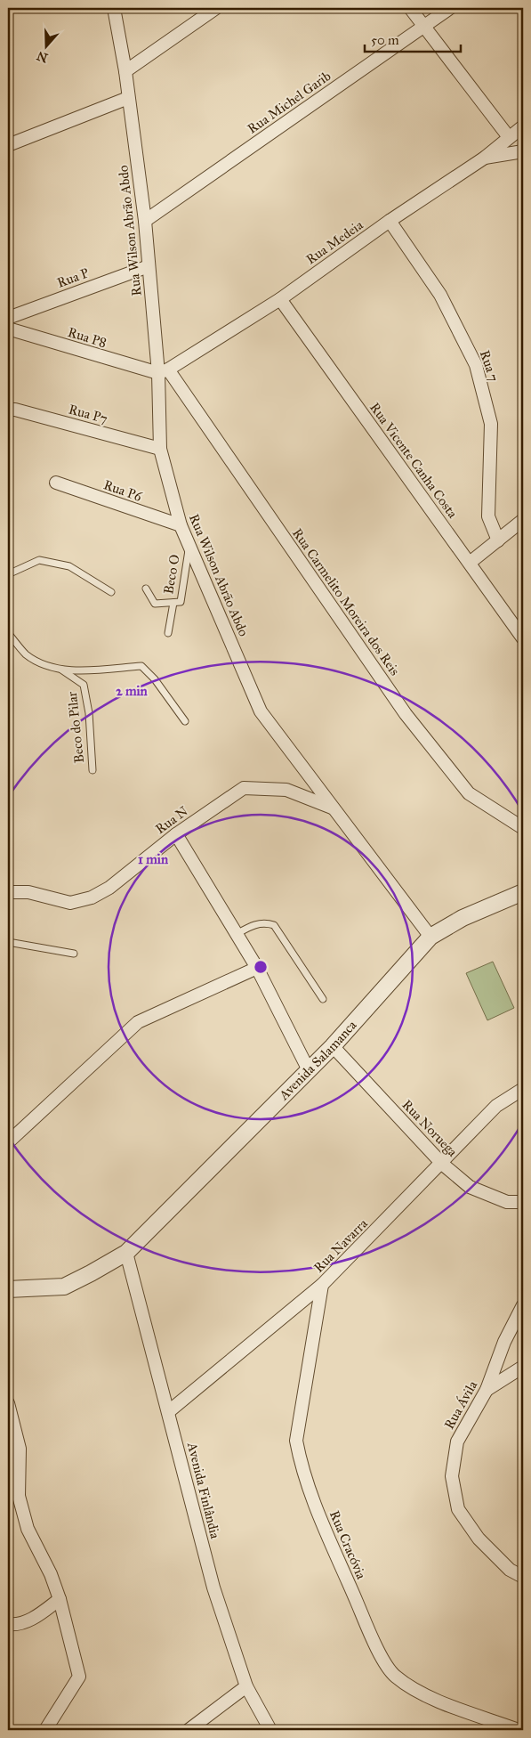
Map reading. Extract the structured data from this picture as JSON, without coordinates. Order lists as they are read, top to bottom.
{
  "streets": {
    "street": [
      "Rua Michel Garib",
      "Rua Wilson Abrão Abdo",
      "Rua Medeia",
      "Rua P",
      "Rua P8",
      "Rua 7",
      "Rua P7",
      "Rua Vicente Canha Costa",
      "Rua P6",
      "Rua Carmelito Moreira dos Reis",
      "Rua N",
      "Avenida Salamanca",
      "Rua Noruega",
      "Rua Navarra",
      "Rua Ávila",
      "Avenida Finlândia",
      "Rua Cracóvia"
    ],
    "lane": ["Beco O", "Beco do Pilar"]
  },
  "crossings": [
    ["Rua Michel Garib", "Rua Wilson Abrão Abdo"],
    ["Rua Wilson Abrão Abdo", "Rua Medeia"],
    ["Rua Wilson Abrão Abdo", "Rua P"],
    ["Rua Wilson Abrão Abdo", "Rua P8"],
    ["Rua Wilson Abrão Abdo", "Rua P7"],
    ["Rua Wilson Abrão Abdo", "Rua P6"],
    ["Rua Wilson Abrão Abdo", "Beco O"],
    ["Rua Wilson Abrão Abdo", "Rua Carmelito Moreira dos Reis"],
    ["Rua Wilson Abrão Abdo", "Rua N"],
    ["Rua Wilson Abrão Abdo", "Avenida Salamanca"],
    ["Rua Medeia", "Rua P8"],
    ["Rua Medeia", "Rua 7"],
    ["Rua Medeia", "Rua Vicente Canha Costa"],
    ["Rua Medeia", "Rua Carmelito Moreira dos Reis"],
    ["Rua P8", "Rua Carmelito Moreira dos Reis"],
    ["Avenida Salamanca", "Rua Noruega"],
    ["Avenida Salamanca", "Avenida Finlândia"],
    ["Rua Noruega", "Rua Navarra"],
    ["Rua Navarra", "Avenida Finlândia"],
    ["Rua Navarra", "Rua Cracóvia"]
  ],
  "scale_bar": "50 m",
  "north": "bottom",
  "rings": ["2 min", "1 min"]
}
